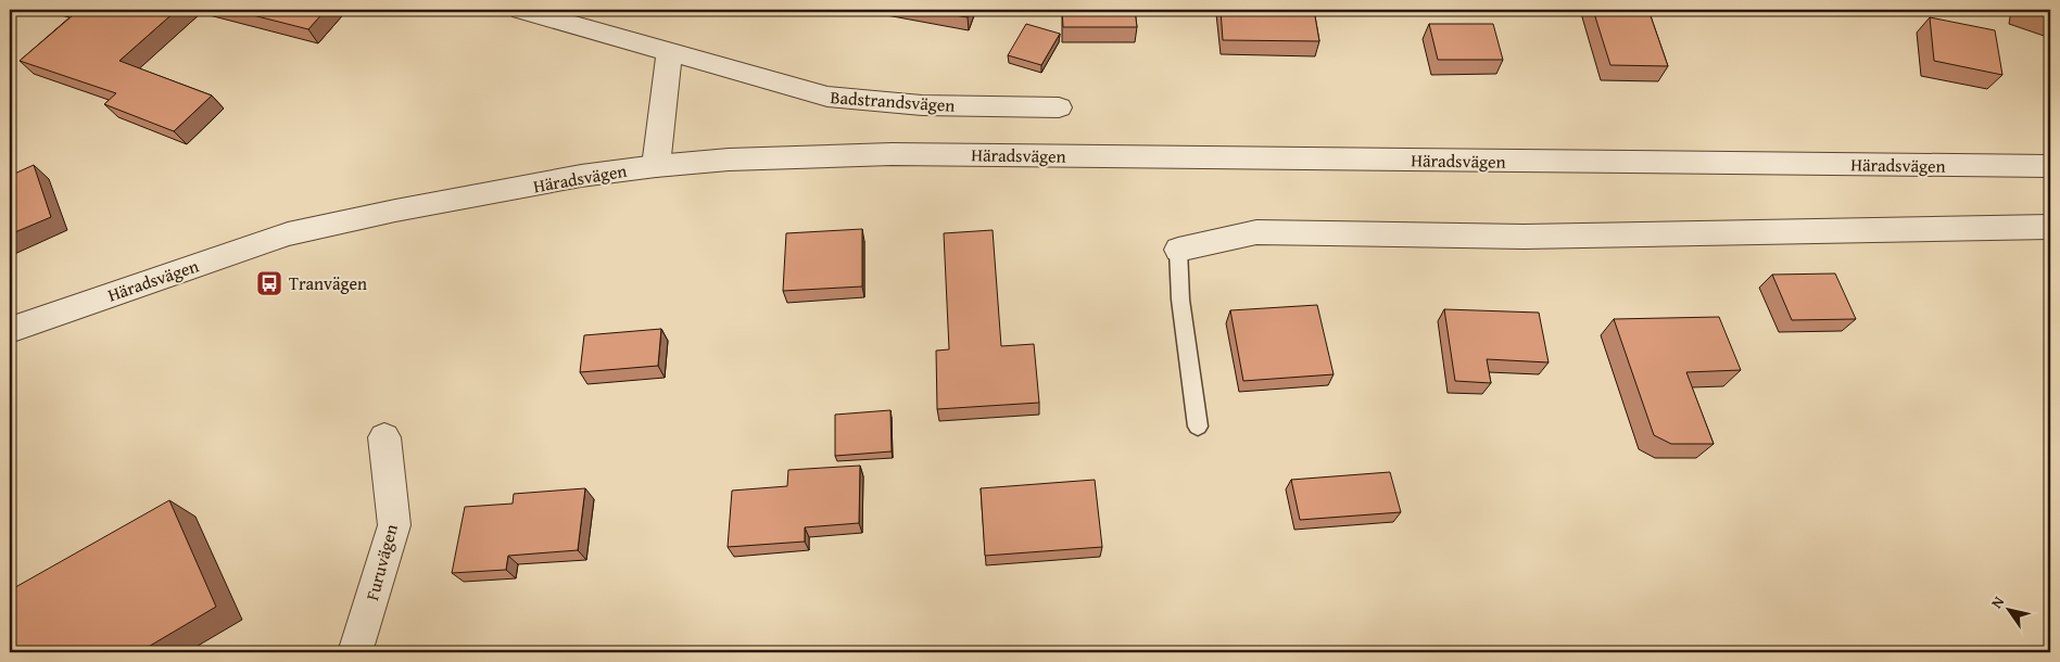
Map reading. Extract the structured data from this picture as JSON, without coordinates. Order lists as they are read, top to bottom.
{
  "streets": {
    "street": ["Badstrandsvägen", "Häradsvägen", "Furuvägen"]
  },
  "places": {
    "bus stop": ["Tranvägen"]
  },
  "north": "top left"
}
